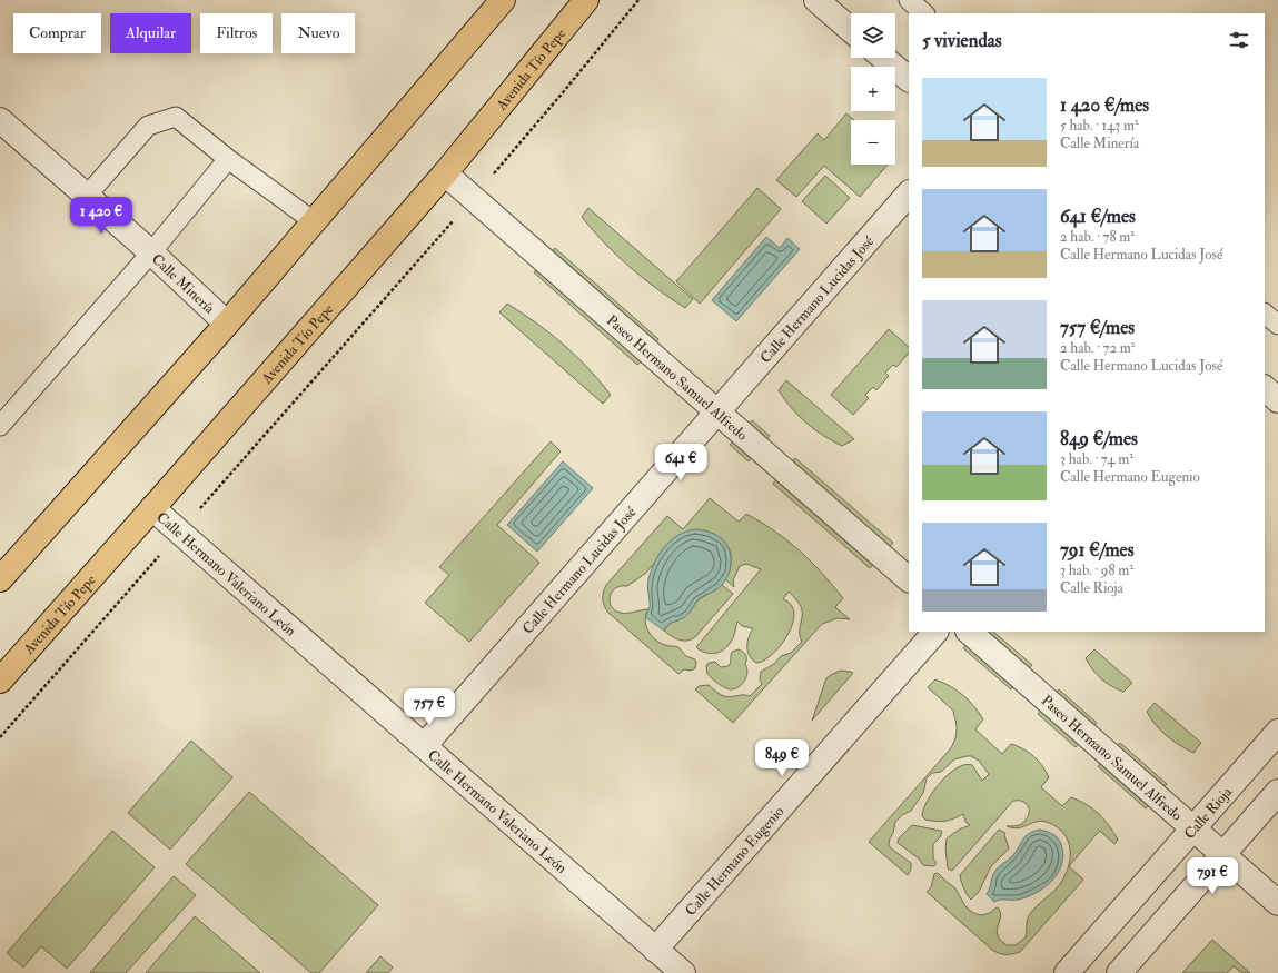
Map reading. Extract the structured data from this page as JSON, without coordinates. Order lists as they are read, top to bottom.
{
  "streets": {
    "main road": ["Avenida Tío Pepe"],
    "street": [
      "Calle Minería",
      "Calle Hermano Lucidas José",
      "Paseo Hermano Samuel Alfredo",
      "Calle Hermano Valeriano León",
      "Calle Rioja",
      "Calle Hermano Eugenio"
    ]
  },
  "crossings": [
    ["Avenida Tío Pepe", "Paseo Hermano Samuel Alfredo"],
    ["Avenida Tío Pepe", "Calle Hermano Valeriano León"],
    ["Calle Hermano Lucidas José", "Paseo Hermano Samuel Alfredo"],
    ["Calle Hermano Lucidas José", "Calle Hermano Valeriano León"],
    ["Paseo Hermano Samuel Alfredo", "Calle Rioja"],
    ["Calle Hermano Valeriano León", "Calle Hermano Eugenio"]
  ],
  "page": {
    "map_buttons": ["+", "−"],
    "chip": [
      "Comprar",
      "Alquilar",
      "Filtros",
      "Nuevo"
    ],
    "heading": "5 viviendas",
    "list": [
      {
        "name": "1 420 €/mes",
        "note": "5 hab. · 143 m² · Calle Minería"
      },
      {
        "name": "641 €/mes",
        "note": "2 hab. · 78 m² · Calle Hermano Lucidas José"
      },
      {
        "name": "757 €/mes",
        "note": "2 hab. · 72 m² · Calle Hermano Lucidas José"
      },
      {
        "name": "849 €/mes",
        "note": "3 hab. · 74 m² · Calle Hermano Eugenio"
      },
      {
        "name": "791 €/mes",
        "note": "3 hab. · 98 m² · Calle Rioja"
      }
    ],
    "price": [
      "1 420 €",
      "641 €",
      "757 €",
      "849 €",
      "791 €"
    ]
  }
}
